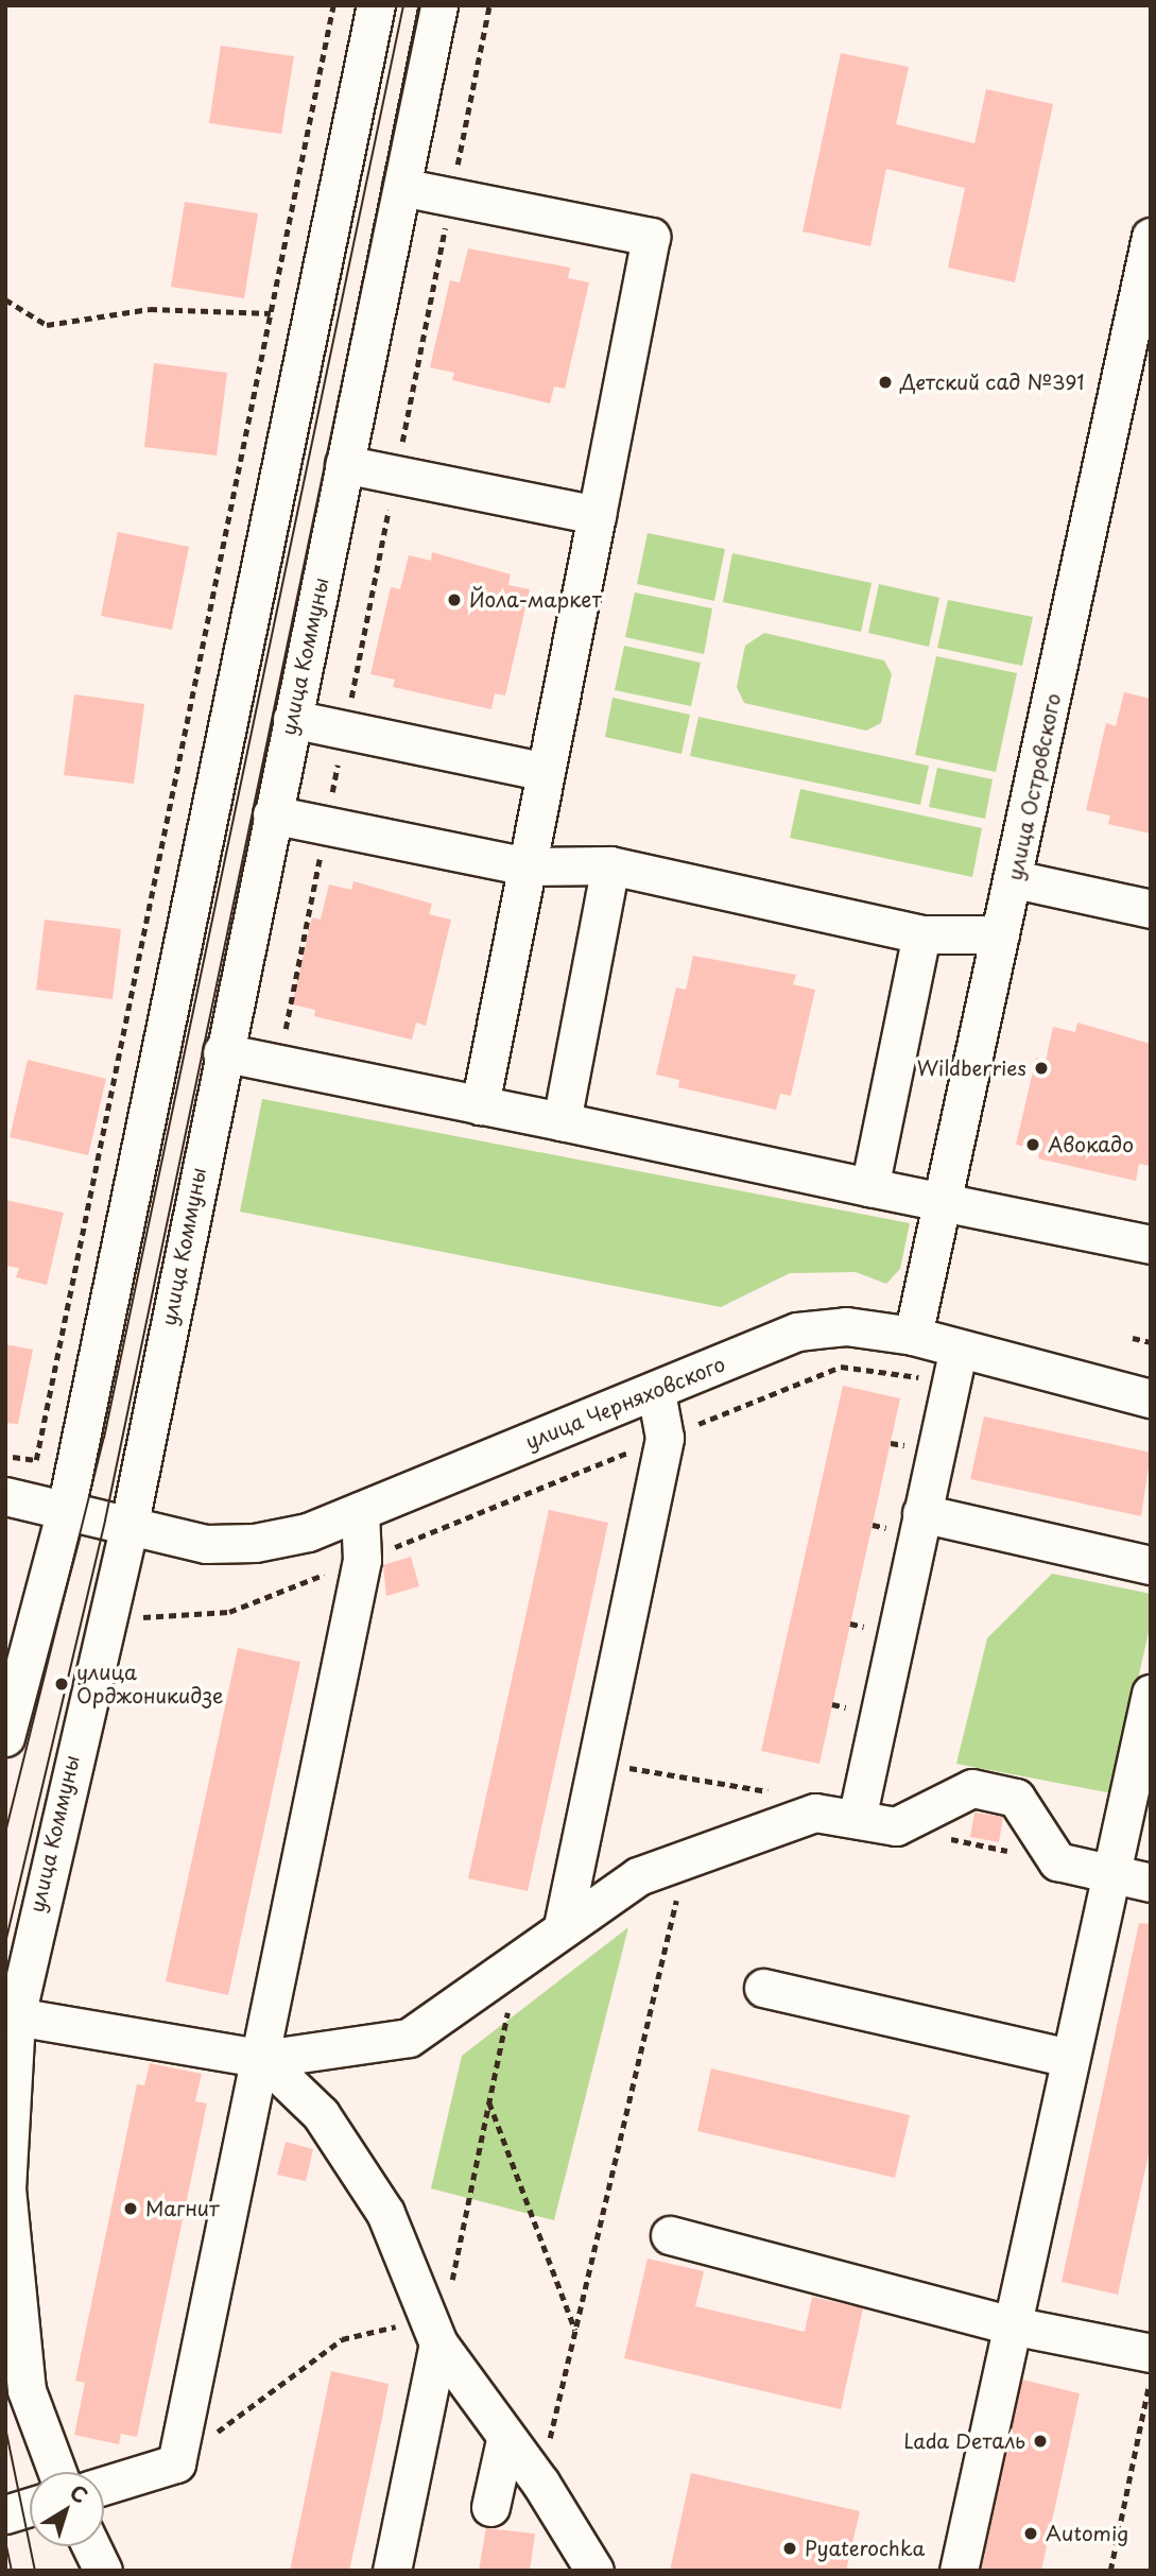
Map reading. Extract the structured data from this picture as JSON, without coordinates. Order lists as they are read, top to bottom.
{
  "streets": {
    "street": ["улица Коммуны", "улица Островского", "улица Черняховского"]
  },
  "crossings": [
    ["улица Коммуны", "улица Черняховского"],
    ["улица Островского", "улица Черняховского"]
  ],
  "places": [
    "Детский сад №391",
    "Йола-маркет",
    "Wildberries",
    "Авокадо",
    "улица Орджоникидзе",
    "Магнит",
    "Lada Dеталь",
    "Automig",
    "Pyaterochka"
  ],
  "north": "top right"
}
